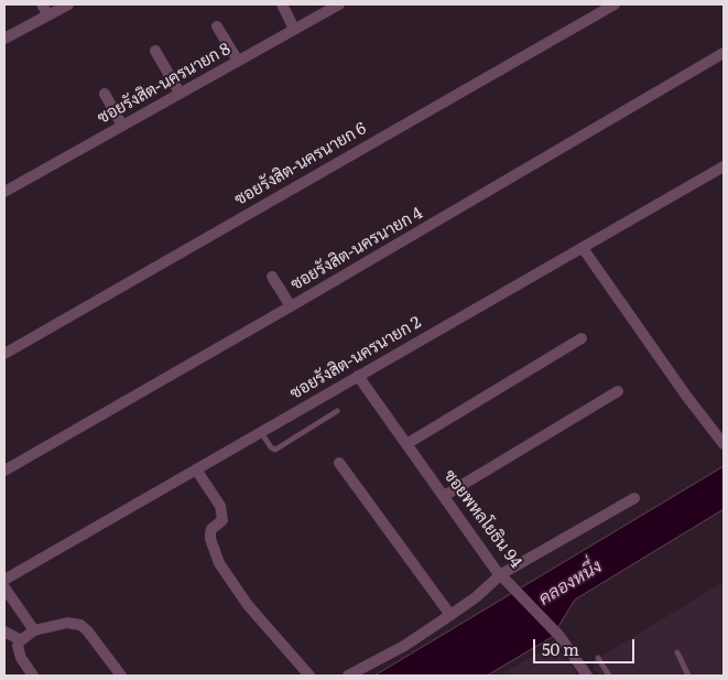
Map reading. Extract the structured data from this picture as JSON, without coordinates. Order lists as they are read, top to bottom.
{
  "streets": {
    "street": [
      "ซอยรังสิต-นครนายก 8",
      "ซอยรังสิต-นครนายก 6",
      "ซอยรังสิต-นครนายก 4",
      "ซอยรังสิต-นครนายก 2",
      "ซอยพหลโยธิน 94"
    ]
  },
  "crossings": [
    ["ซอยรังสิต-นครนายก 2", "ซอยพหลโยธิน 94"]
  ],
  "water": ["คลองหนึ่ง"],
  "scale_bar": "50 m"
}
